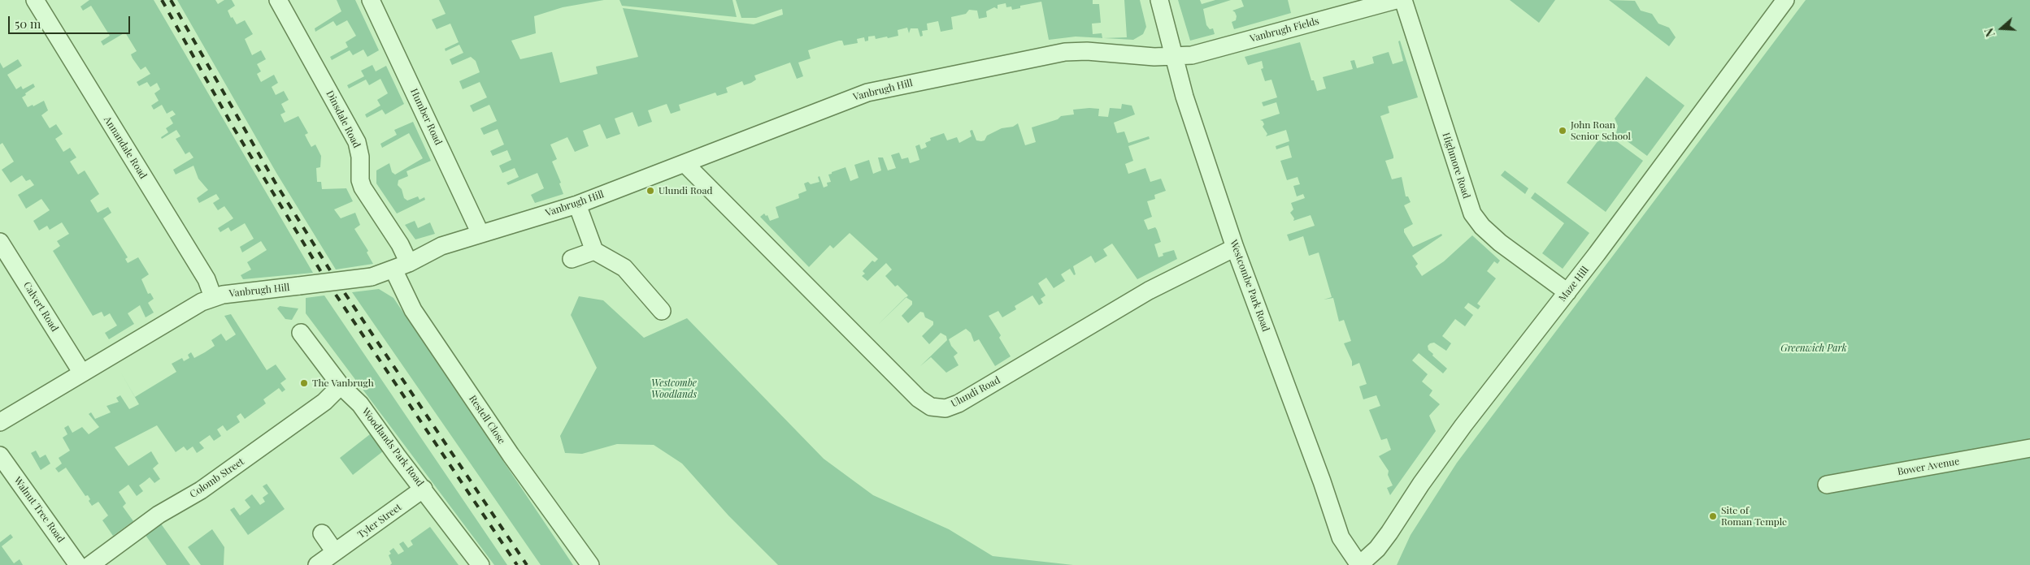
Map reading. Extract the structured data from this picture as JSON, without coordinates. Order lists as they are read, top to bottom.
{
  "streets": {
    "street": [
      "Vanbrugh Fields",
      "Vanbrugh Hill",
      "Humber Road",
      "Dinsdale Road",
      "Annandale Road",
      "Highmore Road",
      "Maze Hill",
      "Westcombe Park Road",
      "Calvert Road",
      "Ulundi Road",
      "Restell Close",
      "Woodlands Park Road",
      "Bower Avenue",
      "Colomb Street",
      "Walnut Tree Road",
      "Tyler Street"
    ]
  },
  "crossings": [
    ["Vanbrugh Fields", "Vanbrugh Hill"],
    ["Vanbrugh Fields", "Westcombe Park Road"],
    ["Vanbrugh Hill", "Humber Road"],
    ["Vanbrugh Hill", "Dinsdale Road"],
    ["Vanbrugh Hill", "Annandale Road"],
    ["Vanbrugh Hill", "Westcombe Park Road"],
    ["Vanbrugh Hill", "Calvert Road"],
    ["Vanbrugh Hill", "Ulundi Road"],
    ["Vanbrugh Hill", "Restell Close"],
    ["Dinsdale Road", "Restell Close"],
    ["Highmore Road", "Maze Hill"],
    ["Maze Hill", "Westcombe Park Road"],
    ["Westcombe Park Road", "Ulundi Road"],
    ["Woodlands Park Road", "Colomb Street"],
    ["Woodlands Park Road", "Tyler Street"]
  ],
  "parks": ["Greenwich Park", "Westcombe Woodlands"],
  "places": [
    "John Roan Senior School",
    "Ulundi Road",
    "The Vanbrugh",
    "Site of Roman Temple"
  ],
  "scale_bar": "50 m",
  "north": "left"
}
